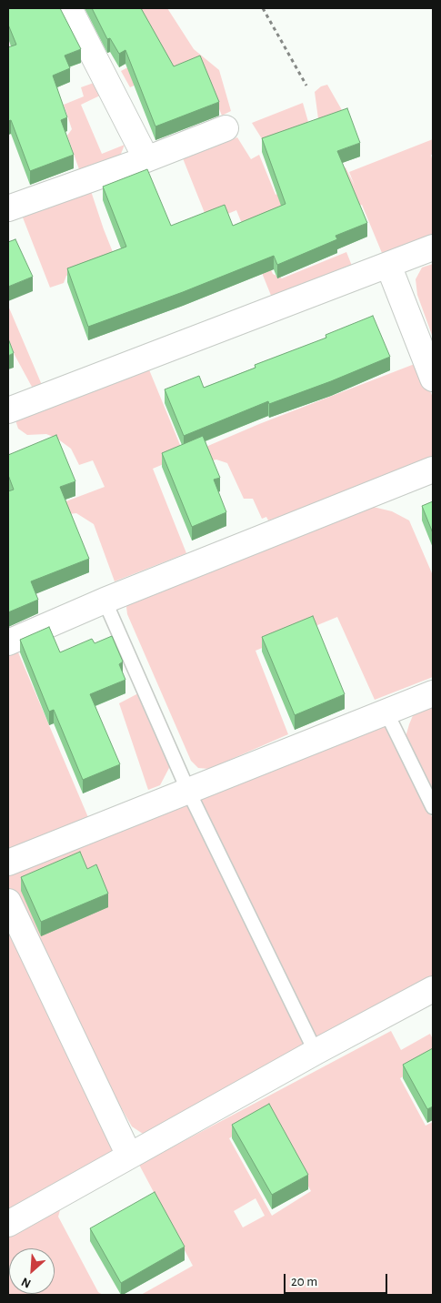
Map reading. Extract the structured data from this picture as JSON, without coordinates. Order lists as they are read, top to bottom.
{
  "scale_bar": "20 m",
  "north": "bottom left"
}
